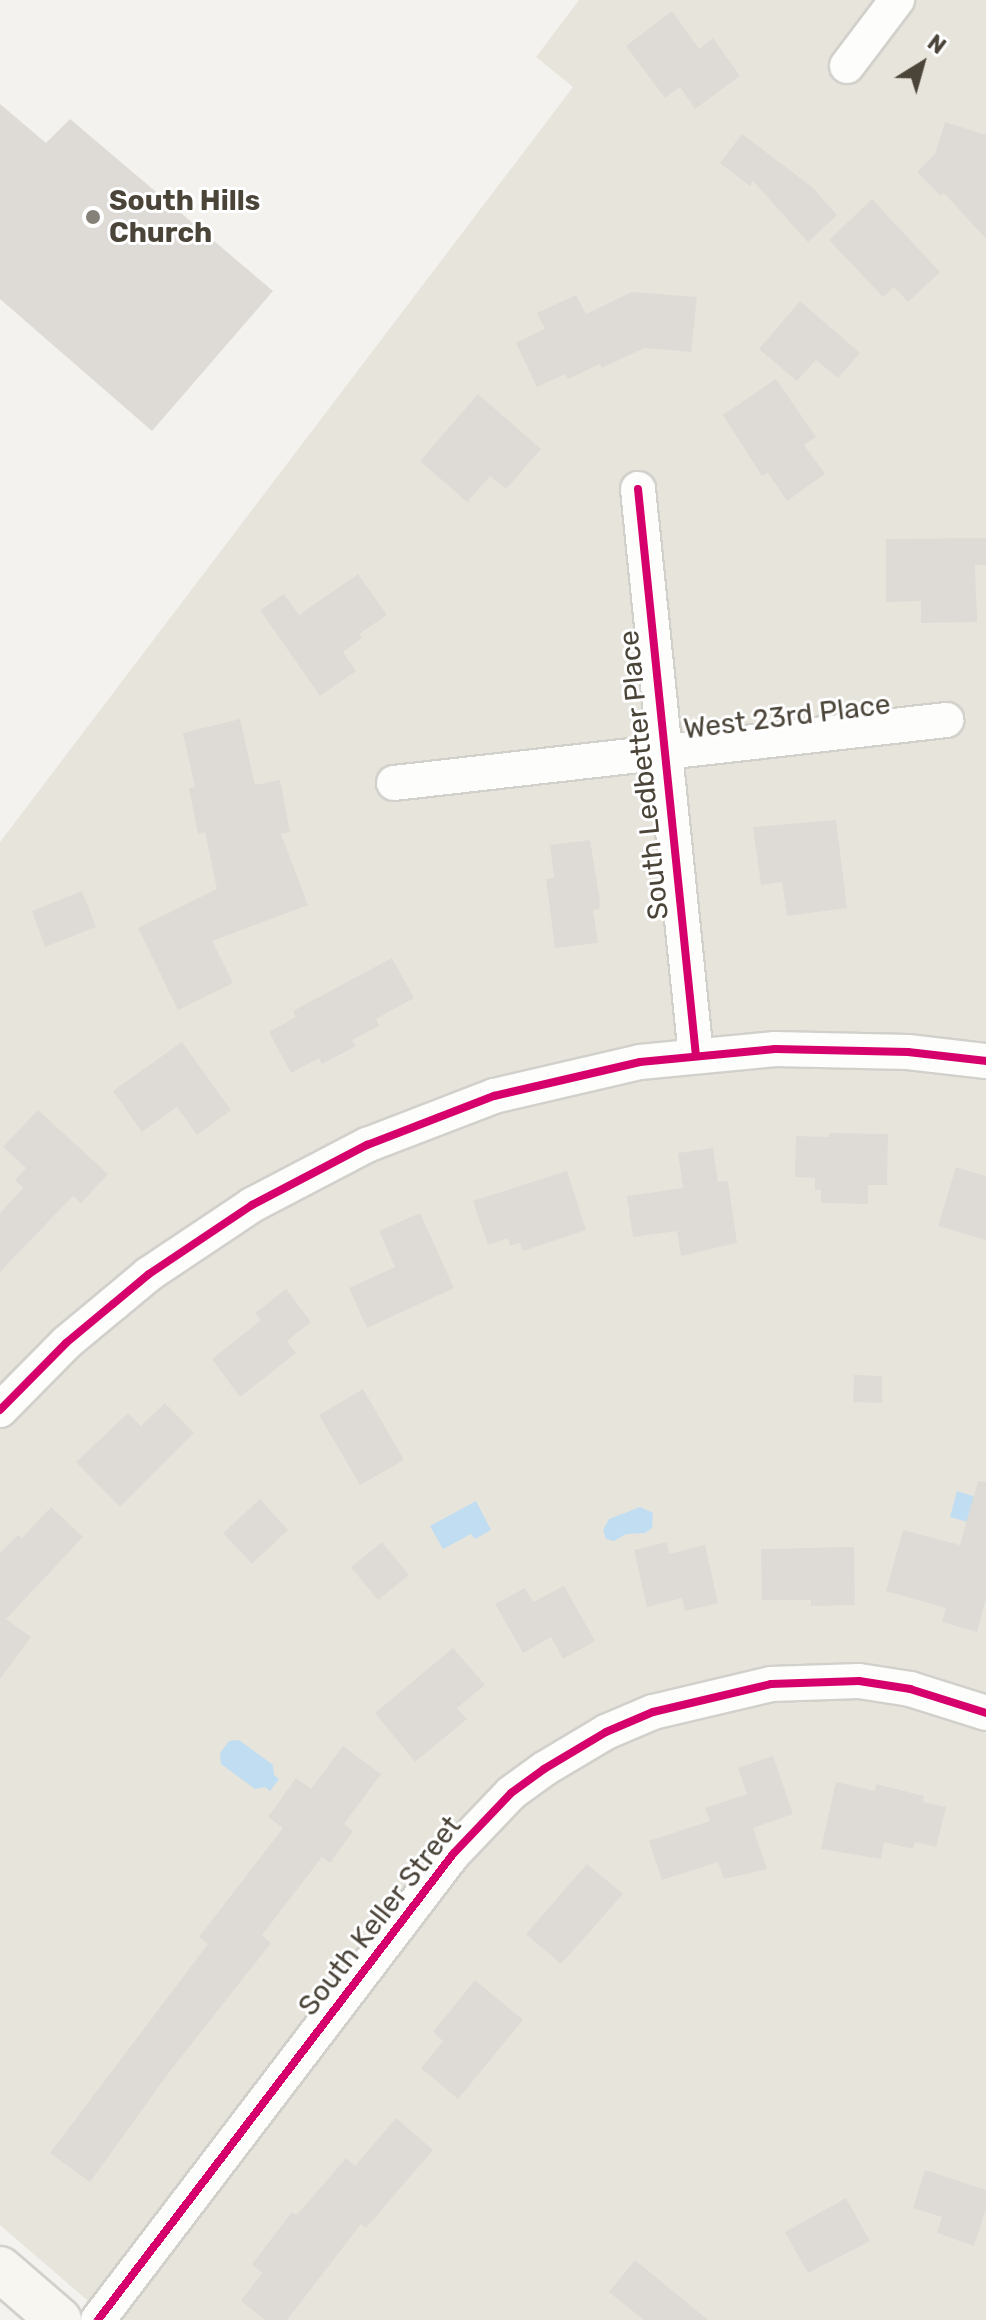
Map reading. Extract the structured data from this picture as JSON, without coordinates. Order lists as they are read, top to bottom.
{
  "streets": {
    "street": ["West 23rd Place", "South Ledbetter Place", "South Keller Street"]
  },
  "crossings": [
    ["West 23rd Place", "South Ledbetter Place"]
  ],
  "places": ["South Hills Church"],
  "north": "top right"
}
